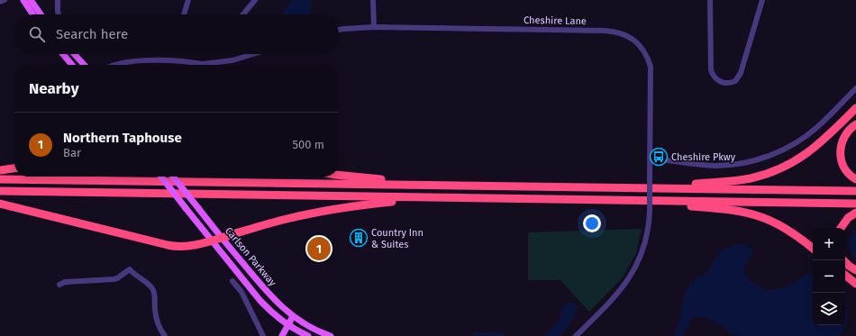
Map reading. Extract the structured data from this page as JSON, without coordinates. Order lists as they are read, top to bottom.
{
  "streets": {
    "main road": ["Carlson Parkway"],
    "street": ["Cheshire Lane"]
  },
  "places": {
    "bus stop": ["Cheshire Pkwy"],
    "building": ["Country Inn & Suites"]
  },
  "page": {
    "search": "Search here",
    "heading": "Nearby",
    "list": [
      {
        "mark": "1",
        "name": "Northern Taphouse",
        "note": "Bar",
        "value": "500 m"
      }
    ],
    "map_buttons": ["+", "−"],
    "pins": "1"
  }
}
